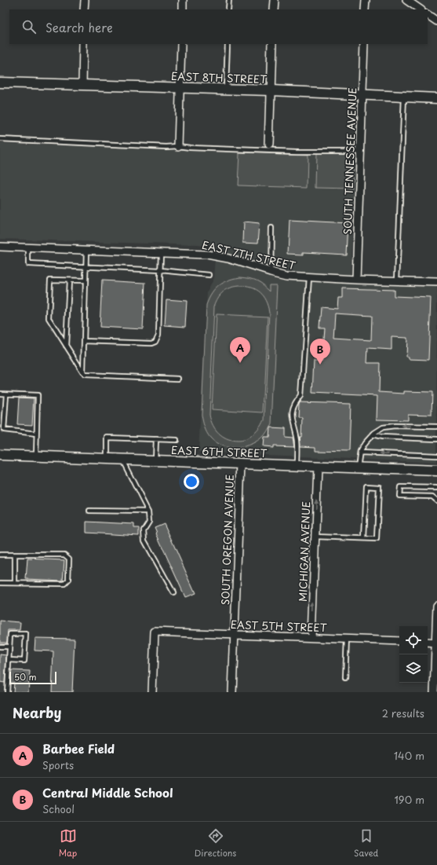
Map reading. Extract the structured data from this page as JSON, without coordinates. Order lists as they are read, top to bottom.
{
  "streets": {
    "street": [
      "EAST 8TH STREET",
      "SOUTH TENNESSEE AVENUE",
      "EAST 7TH STREET",
      "EAST 6TH STREET",
      "SOUTH OREGON AVENUE",
      "MICHIGAN AVENUE",
      "EAST 5TH STREET"
    ]
  },
  "crossings": [
    ["EAST 8TH STREET", "SOUTH TENNESSEE AVENUE"],
    ["SOUTH TENNESSEE AVENUE", "EAST 7TH STREET"],
    ["EAST 6TH STREET", "SOUTH OREGON AVENUE"],
    ["EAST 6TH STREET", "MICHIGAN AVENUE"],
    ["SOUTH OREGON AVENUE", "EAST 5TH STREET"],
    ["MICHIGAN AVENUE", "EAST 5TH STREET"]
  ],
  "one_way": ["MICHIGAN AVENUE"],
  "scale_bar": "50 m",
  "page": {
    "search": "Search here",
    "pins": ["A", "B"],
    "scale": "50 m",
    "heading": ["Nearby", "2 results"],
    "list": [
      {
        "mark": "A",
        "name": "Barbee Field",
        "note": "Sports",
        "value": "140 m"
      },
      {
        "mark": "B",
        "name": "Central Middle School",
        "note": "School",
        "value": "190 m"
      }
    ],
    "nav": ["Map", "Directions", "Saved"]
  }
}
